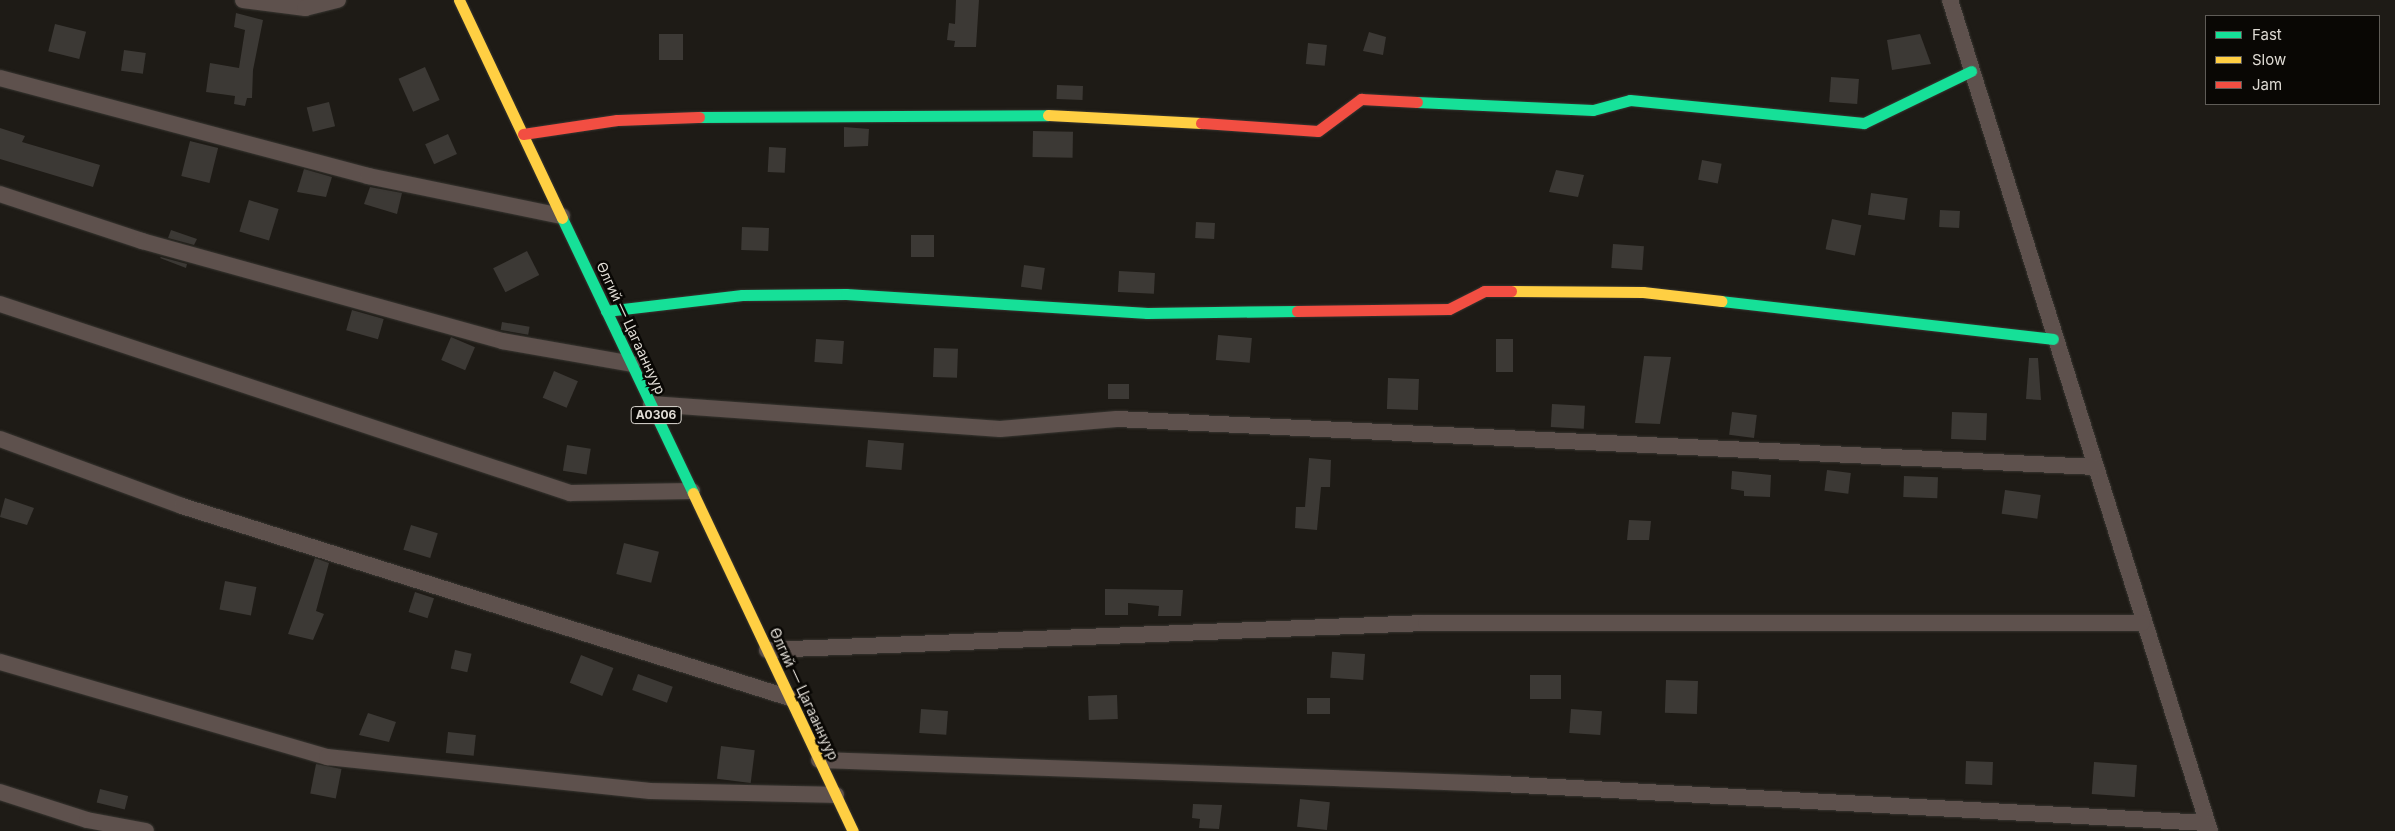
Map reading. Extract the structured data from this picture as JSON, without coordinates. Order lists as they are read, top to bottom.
{
  "streets": {
    "main road": ["Өлгий — Цагааннуур", "A0306"]
  },
  "legend": ["Fast", "Slow", "Jam"]
}
